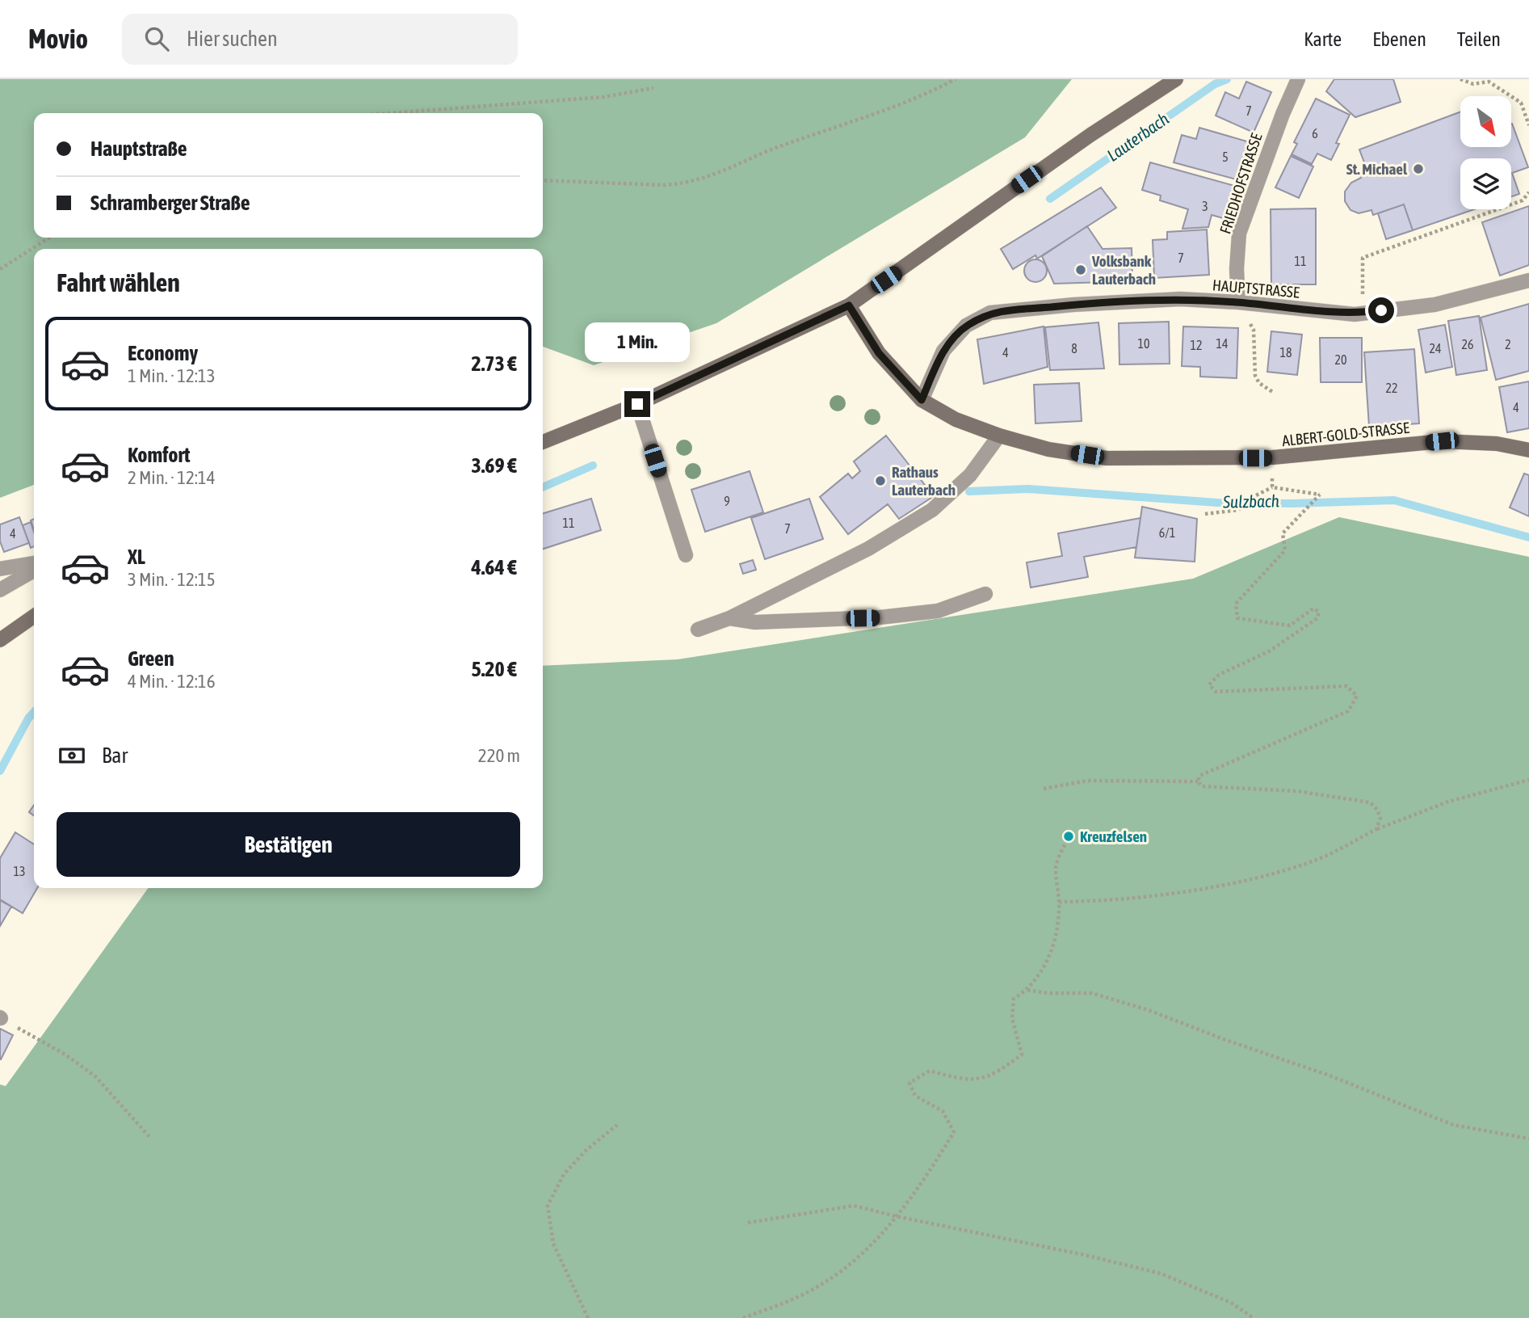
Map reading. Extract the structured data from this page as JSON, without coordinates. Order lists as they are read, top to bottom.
{
  "streets": {
    "main road": ["ALBERT-GOLD-STRASSE"],
    "street": ["FRIEDHOFSTRASSE", "HAUPTSTRASSE"]
  },
  "crossings": [
    ["FRIEDHOFSTRASSE", "HAUPTSTRASSE"],
    ["HAUPTSTRASSE", "ALBERT-GOLD-STRASSE"]
  ],
  "water": ["Lauterbach", "Sulzbach"],
  "places": [
    "St. Michael",
    "Volksbank Lauterbach",
    "Rathaus Lauterbach",
    "Kreuzfelsen"
  ],
  "house_numbers": [
    "7",
    "6",
    "5",
    "3",
    "7",
    "11",
    "10",
    "14",
    "26",
    "2",
    "12",
    "8",
    "24",
    "4",
    "18",
    "20",
    "22",
    "4",
    "9",
    "11",
    "7",
    "6/1",
    "4",
    "13"
  ],
  "north": "bottom right",
  "page": {
    "header": "Movio",
    "search": "Hier suchen",
    "nav": ["Karte", "Ebenen", "Teilen"],
    "banner": ["Hauptstraße", "Schramberger Straße"],
    "heading": "Fahrt wählen",
    "list": [
      {
        "name": "Economy",
        "note": "1 Min. · 12:13",
        "value": "2.73 €"
      },
      {
        "name": "Komfort",
        "note": "2 Min. · 12:14",
        "value": "3.69 €"
      },
      {
        "name": "XL",
        "note": "3 Min. · 12:15",
        "value": "4.64 €"
      },
      {
        "name": "Green",
        "note": "4 Min. · 12:16",
        "value": "5.20 €"
      }
    ],
    "bubble": "1 Min.",
    "pay": ["Bar", "220 m"],
    "buttons": "Bestätigen"
  }
}
